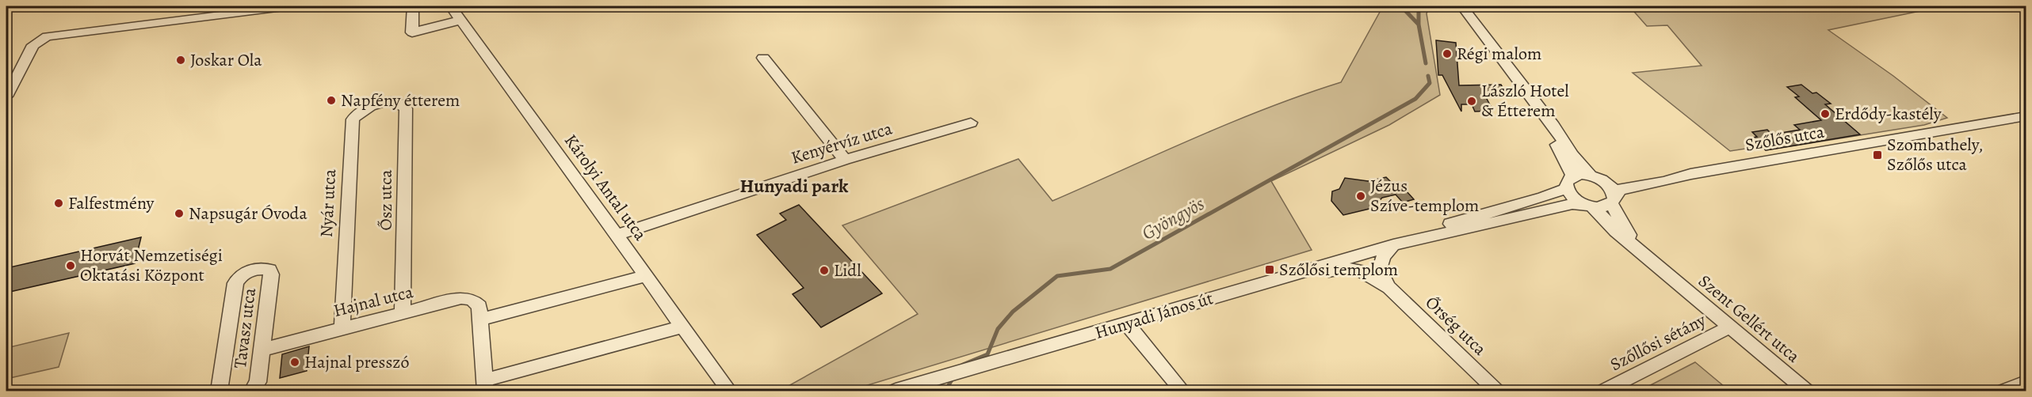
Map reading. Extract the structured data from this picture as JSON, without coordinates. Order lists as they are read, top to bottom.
{
  "streets": {
    "street": [
      "Szőlős utca",
      "Kenyérvíz utca",
      "Károlyi Antal utca",
      "Ősz utca",
      "Nyár utca",
      "Hajnal utca",
      "Hunyadi János út",
      "Szent Gellért utca",
      "Őrség utca",
      "Tavasz utca",
      "Szőllősi sétány"
    ]
  },
  "crossings": [
    ["Szőlős utca", "Hunyadi János út"],
    ["Szőlős utca", "Szent Gellért utca"],
    ["Kenyérvíz utca", "Károlyi Antal utca"],
    ["Károlyi Antal utca", "Hajnal utca"],
    ["Ősz utca", "Nyár utca"],
    ["Ősz utca", "Hajnal utca"],
    ["Nyár utca", "Hajnal utca"],
    ["Hajnal utca", "Tavasz utca"],
    ["Hunyadi János út", "Szent Gellért utca"],
    ["Hunyadi János út", "Őrség utca"],
    ["Szent Gellért utca", "Szőllősi sétány"]
  ],
  "districts": ["Hunyadi park"],
  "water": ["Gyöngyös"],
  "places": {
    "other": [
      "Régi malom",
      "Joskar Ola",
      "Napfény étterem",
      "László Hotel & Étterem",
      "Erdődy-kastély",
      "Jézus Szíve-templom",
      "Falfestmény",
      "Napsugár Óvoda",
      "Horvát Nemzetiségi Oktatási Központ",
      "Lidl",
      "Hajnal presszó"
    ],
    "transit": ["Szombathely, Szőlős utca", "Szőlősi templom"]
  }
}
